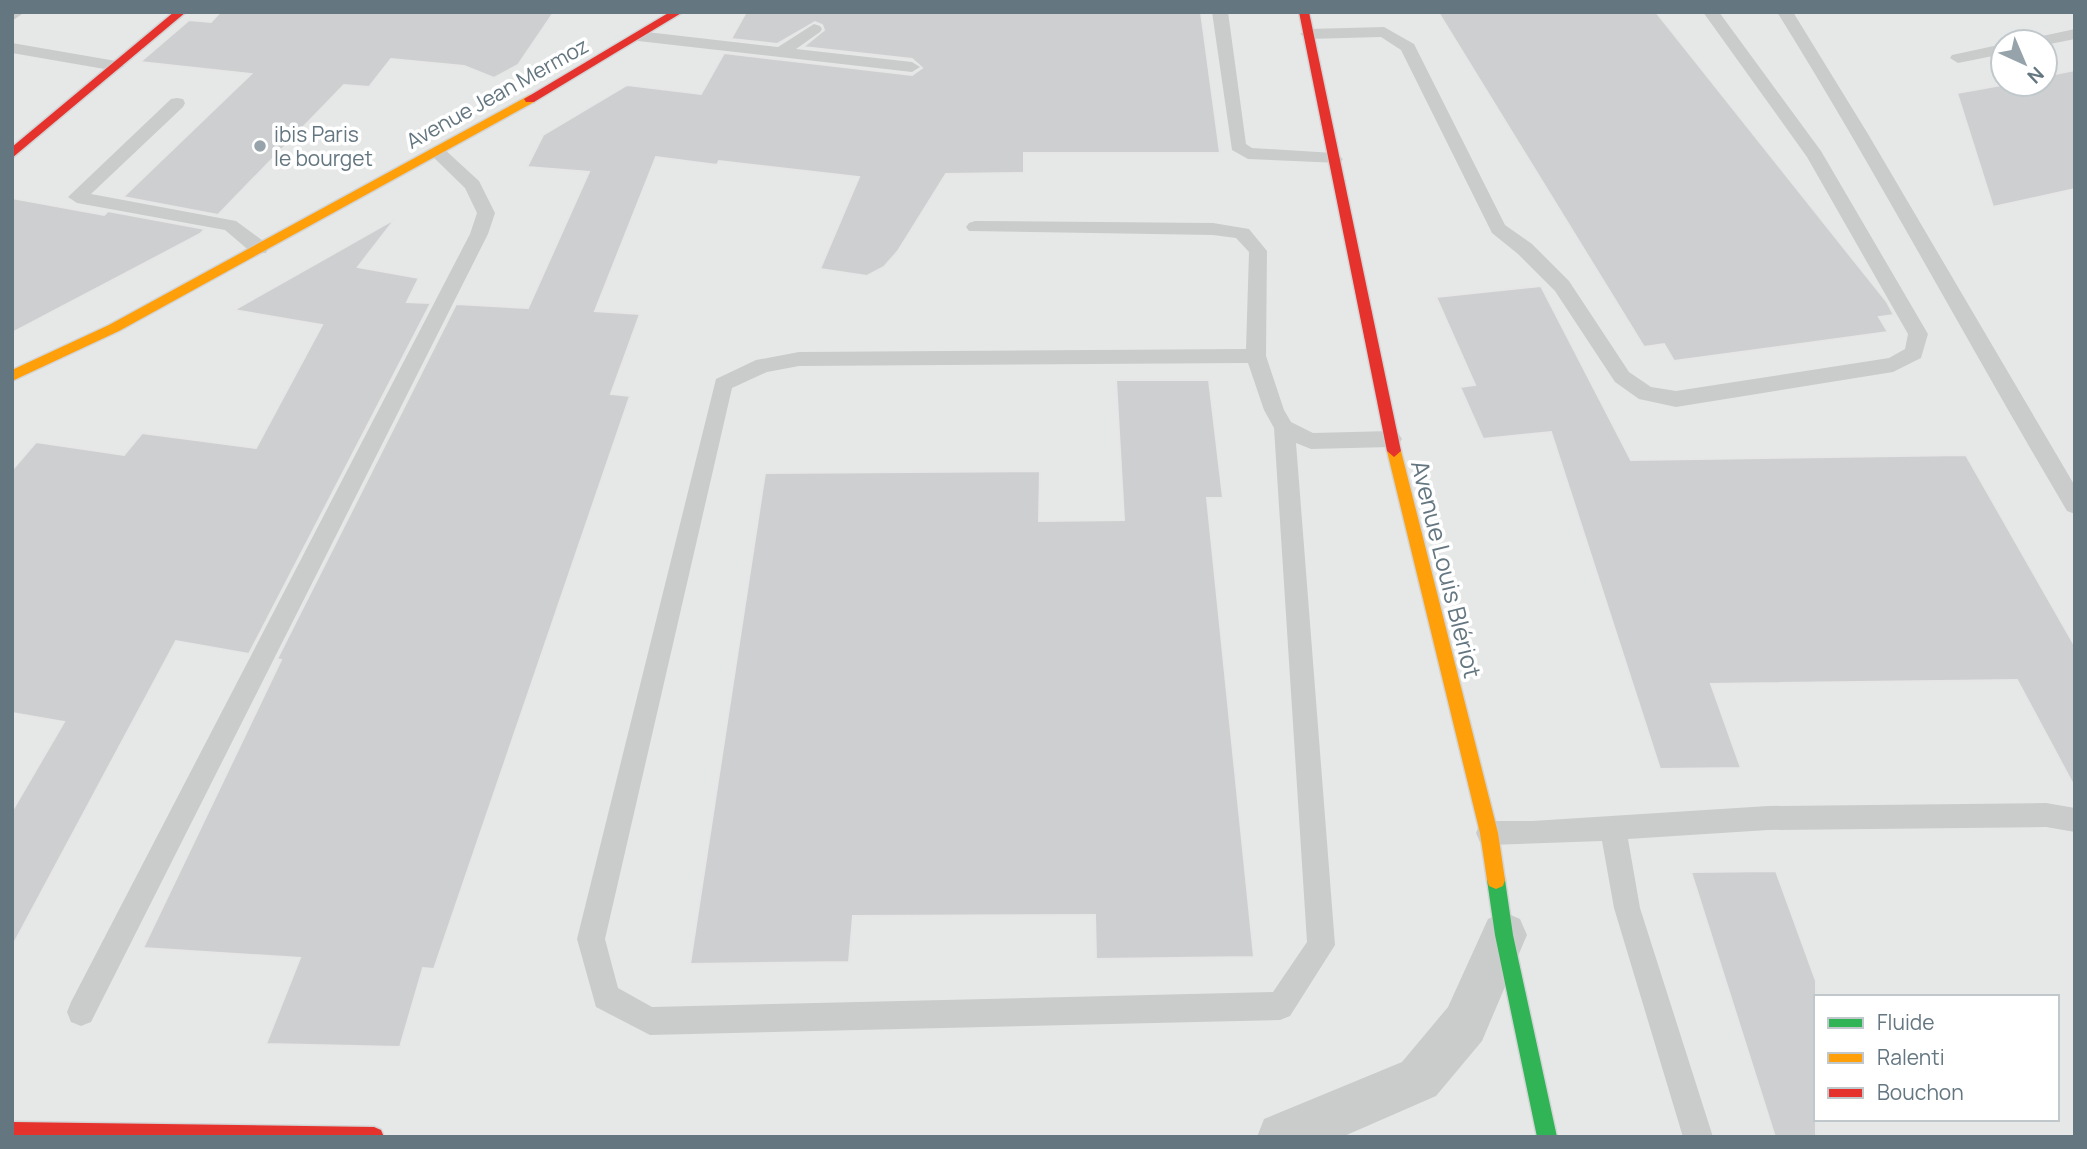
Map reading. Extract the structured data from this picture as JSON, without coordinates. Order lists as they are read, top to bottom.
{
  "streets": {
    "street": ["Avenue Jean Mermoz", "Avenue Louis Blériot"]
  },
  "places": ["ibis Paris le bourget"],
  "legend": ["Fluide", "Ralenti", "Bouchon"],
  "north": "bottom right"
}
